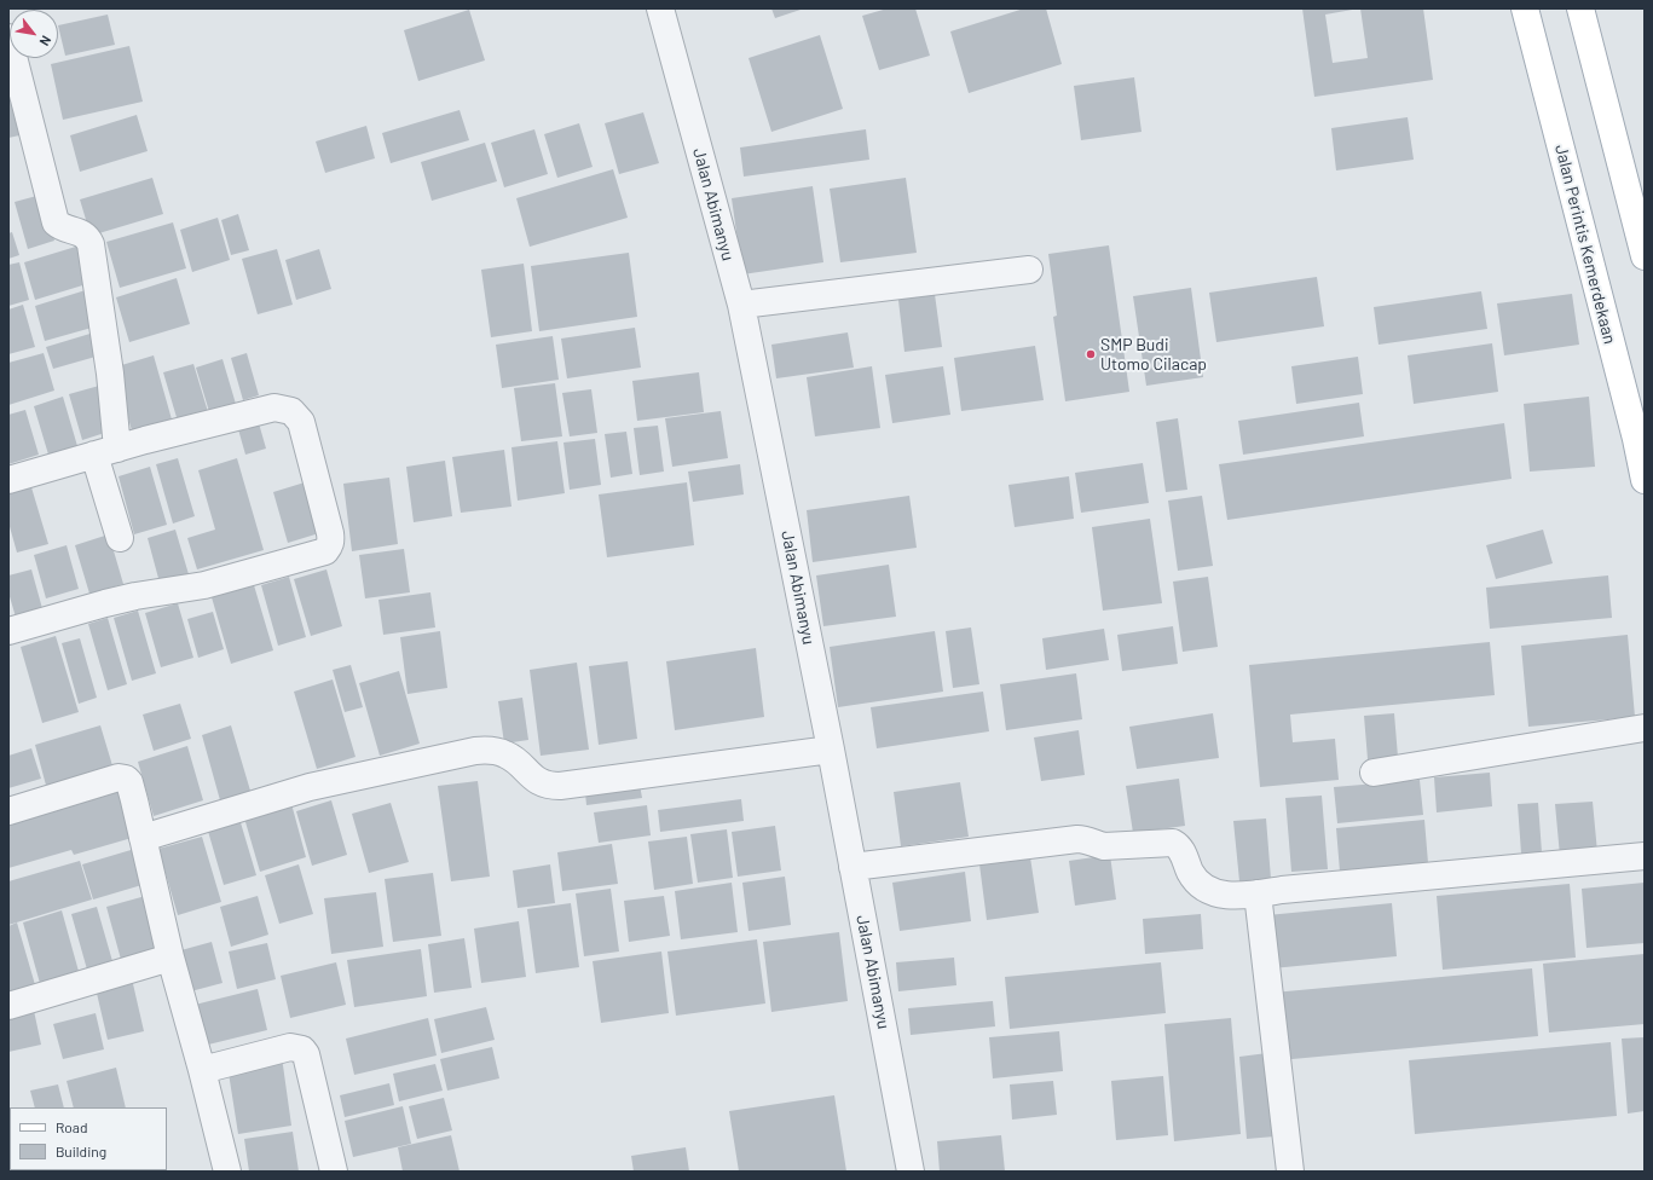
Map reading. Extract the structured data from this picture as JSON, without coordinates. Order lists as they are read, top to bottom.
{
  "streets": {
    "main road": ["Jalan Perintis Kemerdekaan"],
    "street": ["Jalan Abimanyu"]
  },
  "places": ["SMP Budi Utomo Cilacap"],
  "legend": ["Road", "Building"],
  "north": "bottom right"
}
